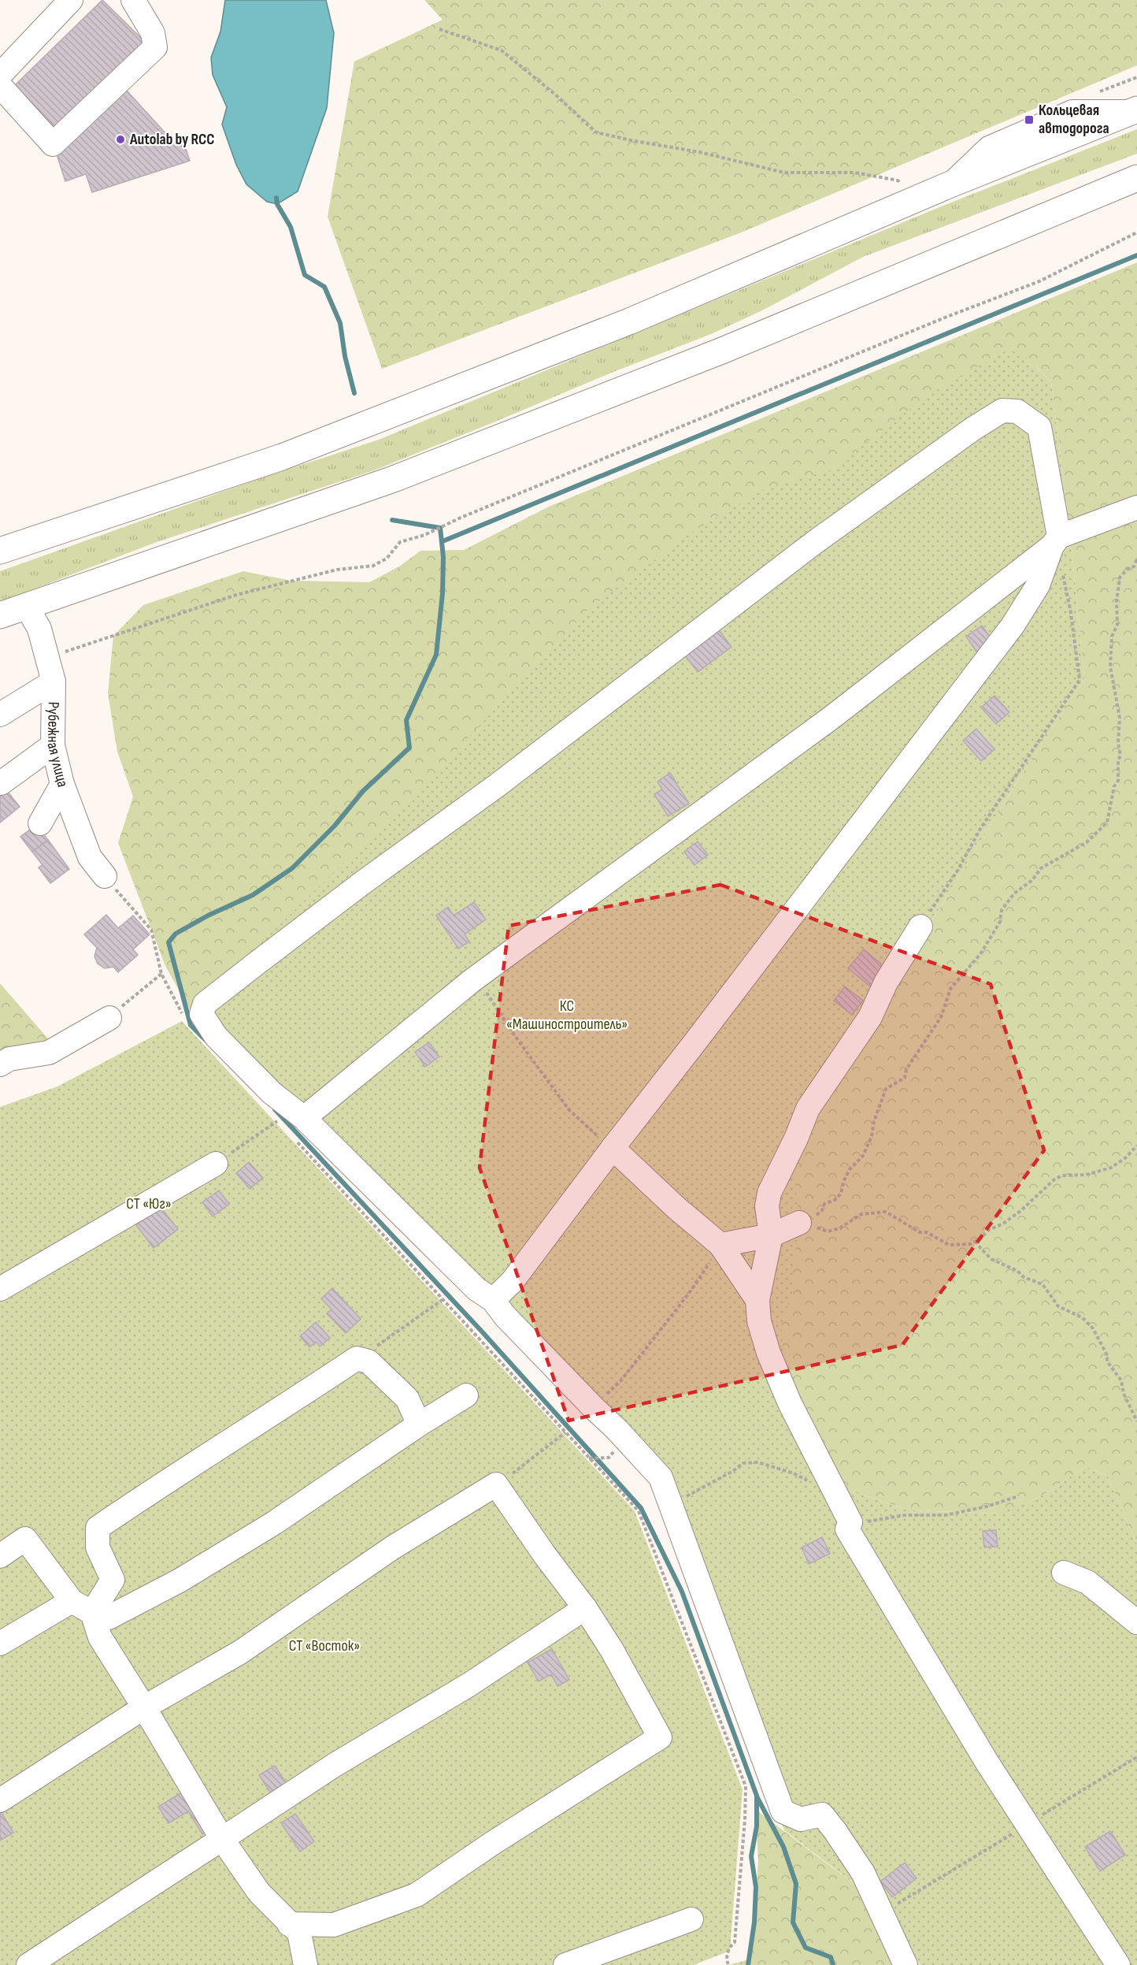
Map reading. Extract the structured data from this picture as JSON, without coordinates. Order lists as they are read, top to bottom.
{
  "streets": {
    "street": ["Рубежная улица"]
  },
  "parks": ["КС «Машиностроитель»", "СТ «Юг»", "СТ «Восток»"],
  "places": {
    "transit": ["Кольцевая автодорога"],
    "other": ["Autolab by RCC"]
  }
}
